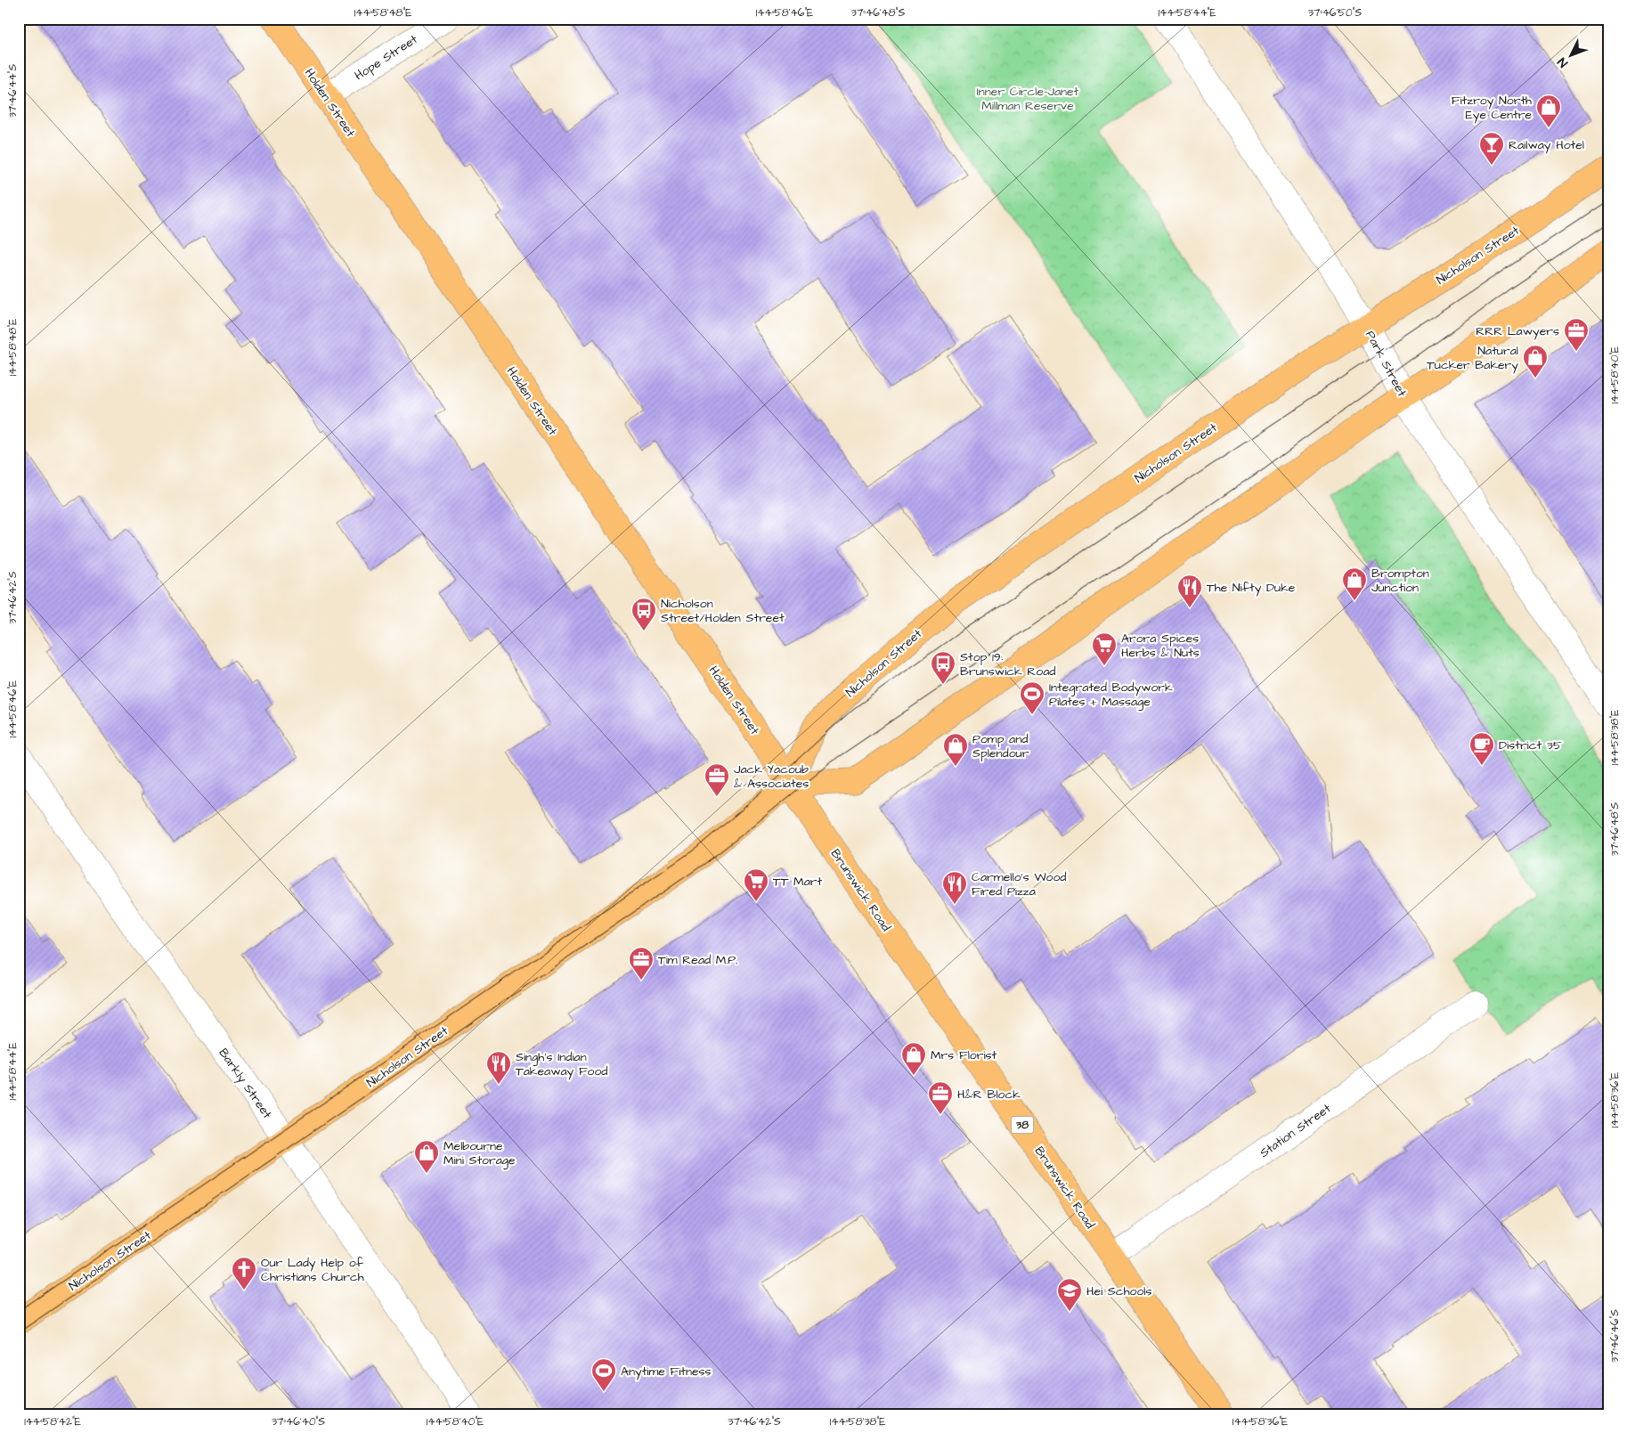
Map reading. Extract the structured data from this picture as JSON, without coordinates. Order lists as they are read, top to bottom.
{
  "streets": {
    "main road": [
      "Holden Street",
      "Nicholson Street",
      "Brunswick Road",
      "38"
    ],
    "street": [
      "Hope Street",
      "Park Street",
      "Barkly Street",
      "Station Street"
    ]
  },
  "crossings": [
    ["Hope Street", "Holden Street"],
    ["Holden Street", "Nicholson Street"],
    ["Holden Street", "Brunswick Road"],
    ["Nicholson Street", "Park Street"],
    ["Nicholson Street", "Brunswick Road"],
    ["Nicholson Street", "Barkly Street"],
    ["Brunswick Road", "Station Street"]
  ],
  "parks": ["Inner Circle-Janet Millman Reserve"],
  "places": {
    "shop": [
      "Fitzroy North Eye Centre",
      "Natural Tucker Bakery",
      "Brompton Junction",
      "Pomp and Splendour",
      "Mrs Florist",
      "Melbourne Mini Storage"
    ],
    "bar": ["Railway Hotel"],
    "office": [
      "RRR Lawyers",
      "Jack Yacoub & Associates",
      "Tim Read M.P.",
      "H&R Block"
    ],
    "restaurant": ["The Nifty Duke", "Carmello's Wood Fired Pizza", "Singh's Indian Takeaway Food"],
    "bus stop": ["Nicholson Street/Holden Street", "Stop 19: Brunswick Road"],
    "supermarket": ["Arora Spices Herbs & Nuts", "TT Mart"],
    "sports": ["Integrated Bodywork Pilates + Massage", "Anytime Fitness"],
    "cafe": ["District 35"],
    "church": ["Our Lady Help of Christians Church"],
    "school or university": ["Hei Schools"]
  },
  "north": "bottom left",
  "coordinates": [
    "144°58'48\"E",
    "144°58'46\"E",
    "37°46'48\"S",
    "144°58'44\"E",
    "37°46'50\"S",
    "37°46'44\"S",
    "144°58'40\"E",
    "37°46'42\"S",
    "144°58'38\"E",
    "144°58'36\"E",
    "37°46'46\"S",
    "144°58'42\"E",
    "37°46'40\"S"
  ]
}
